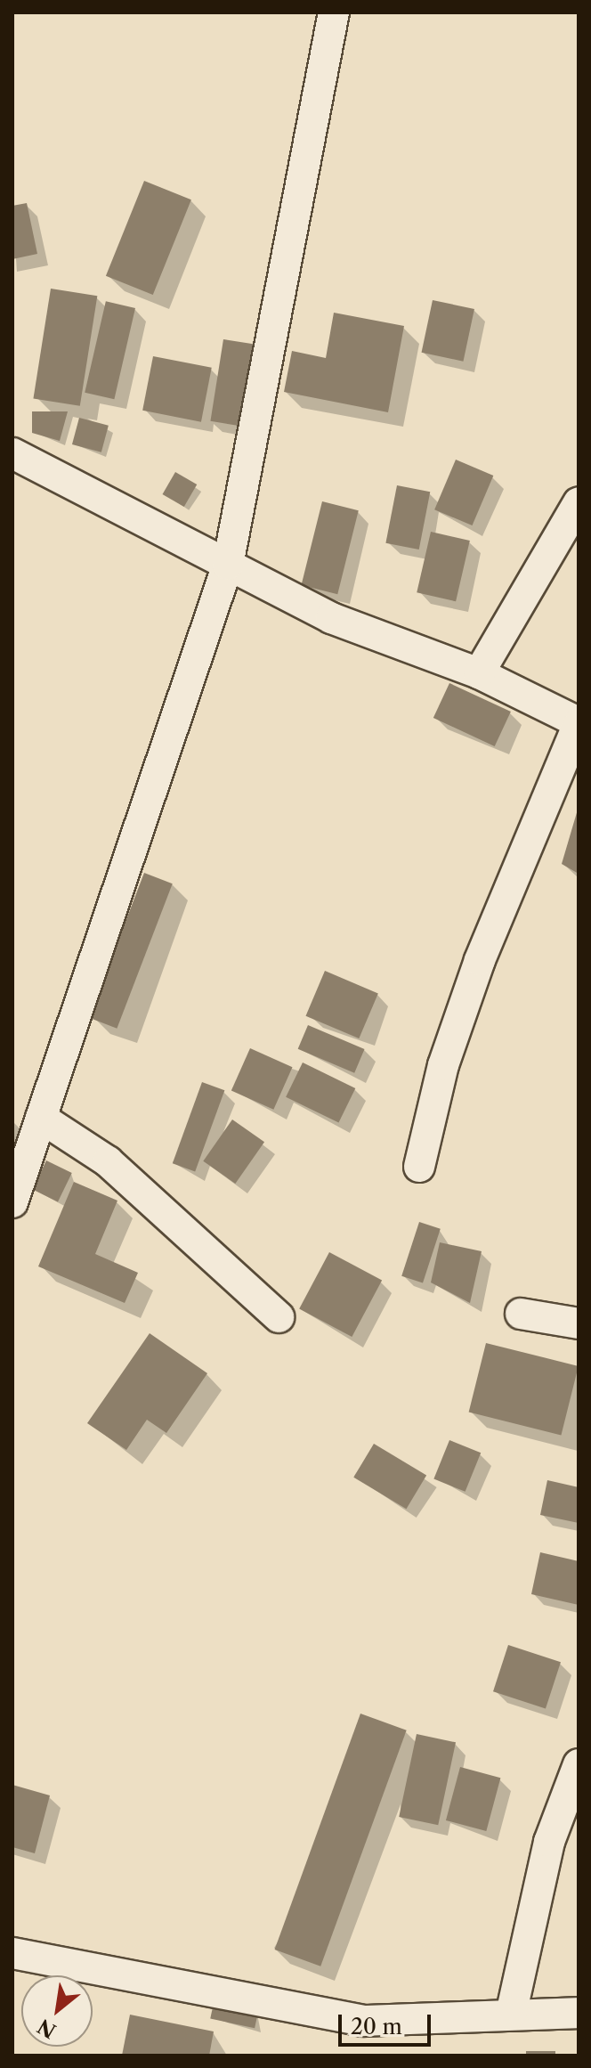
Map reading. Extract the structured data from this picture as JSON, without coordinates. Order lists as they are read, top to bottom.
{
  "scale_bar": "20 m",
  "north": "bottom left"
}
